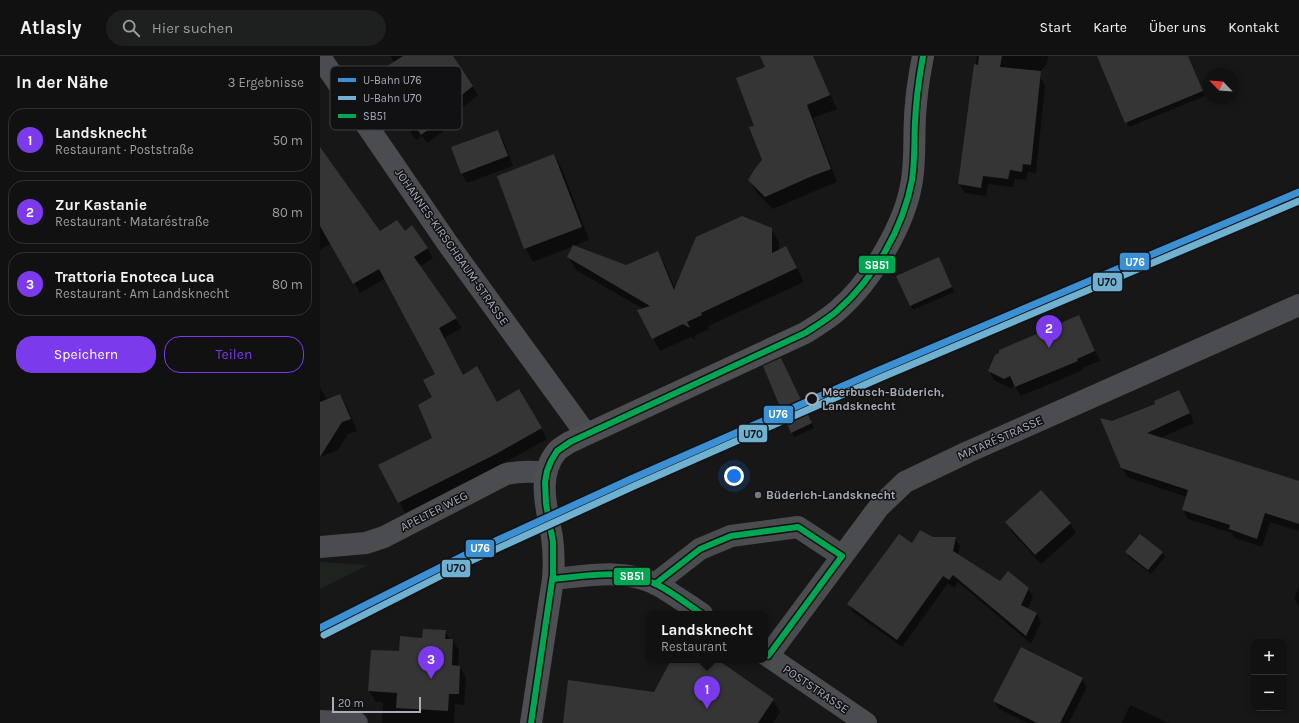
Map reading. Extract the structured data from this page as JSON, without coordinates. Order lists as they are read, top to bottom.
{
  "streets": {
    "street": [
      "JOHANNES-KIRSCHBAUM-STRASSE",
      "MATARÉSTRASSE",
      "APELTER WEG",
      "POSTSTRASSE"
    ]
  },
  "places": ["Meerbusch-Büderich, Landsknecht", "Büderich-Landsknecht"],
  "lines": ["transit line SB51", "metro line U76", "metro line U70"],
  "legend": ["U-Bahn U76", "U-Bahn U70", "SB51"],
  "scale_bar": "20 m",
  "north": "top left",
  "page": {
    "header": "Atlasly",
    "search": "Hier suchen",
    "nav": [
      "Start",
      "Karte",
      "Über uns",
      "Kontakt"
    ],
    "heading": ["In der Nähe", "3 Ergebnisse"],
    "list": [
      {
        "mark": "1",
        "name": "Landsknecht",
        "note": "Restaurant · Poststraße",
        "value": "50 m"
      },
      {
        "mark": "2",
        "name": "Zur Kastanie",
        "note": "Restaurant · Mataréstraße",
        "value": "80 m"
      },
      {
        "mark": "3",
        "name": "Trattoria Enoteca Luca",
        "note": "Restaurant · Am Landsknecht",
        "value": "80 m"
      }
    ],
    "pins": ["2", "3", "1"],
    "buttons": ["Speichern", "Teilen"],
    "popup": ["Landsknecht", "Restaurant"],
    "map_buttons": ["+", "−"],
    "scale": "20 m"
  }
}
